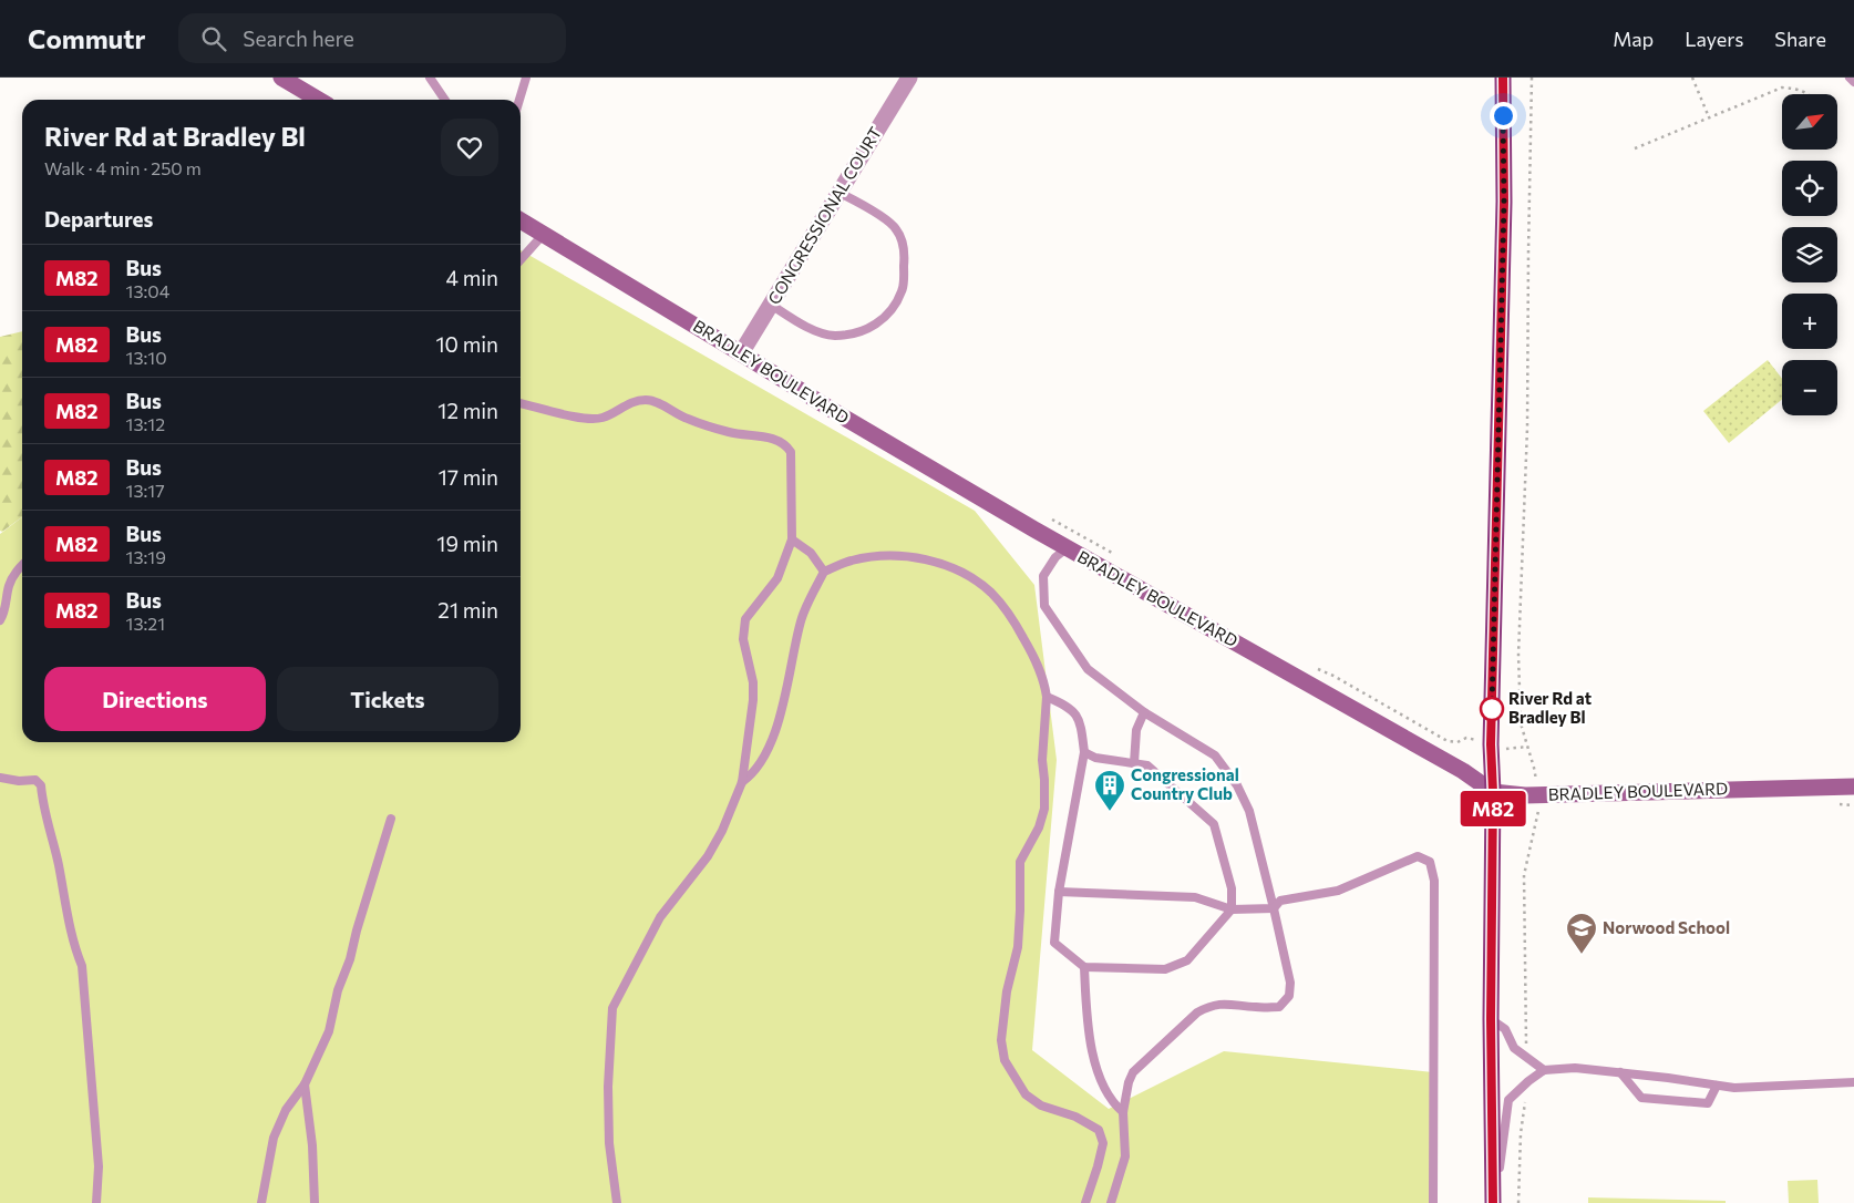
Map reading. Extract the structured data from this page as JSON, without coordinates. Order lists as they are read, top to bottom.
{
  "streets": {
    "main road": ["BRADLEY BOULEVARD"],
    "street": ["CONGRESSIONAL COURT"]
  },
  "crossings": [
    ["CONGRESSIONAL COURT", "BRADLEY BOULEVARD"]
  ],
  "places": {
    "other": ["River Rd at Bradley Bl"],
    "building": ["Congressional Country Club"],
    "school or university": ["Norwood School"]
  },
  "lines": ["bus line M82"],
  "north": "top right",
  "page": {
    "header": "Commutr",
    "search": "Search here",
    "nav": ["Map", "Layers", "Share"],
    "on_map": "M82",
    "map_buttons": ["+", "−"],
    "heading": [
      ["River Rd at Bradley Bl", "Walk · 4 min · 250 m"],
      "Departures"
    ],
    "list": [
      {
        "mark": "M82",
        "name": "Bus",
        "note": "13:04",
        "value": "4 min"
      },
      {
        "mark": "M82",
        "name": "Bus",
        "note": "13:10",
        "value": "10 min"
      },
      {
        "mark": "M82",
        "name": "Bus",
        "note": "13:12",
        "value": "12 min"
      },
      {
        "mark": "M82",
        "name": "Bus",
        "note": "13:17",
        "value": "17 min"
      },
      {
        "mark": "M82",
        "name": "Bus",
        "note": "13:19",
        "value": "19 min"
      },
      {
        "mark": "M82",
        "name": "Bus",
        "note": "13:21",
        "value": "21 min"
      }
    ],
    "buttons": ["Directions", "Tickets"]
  }
}
